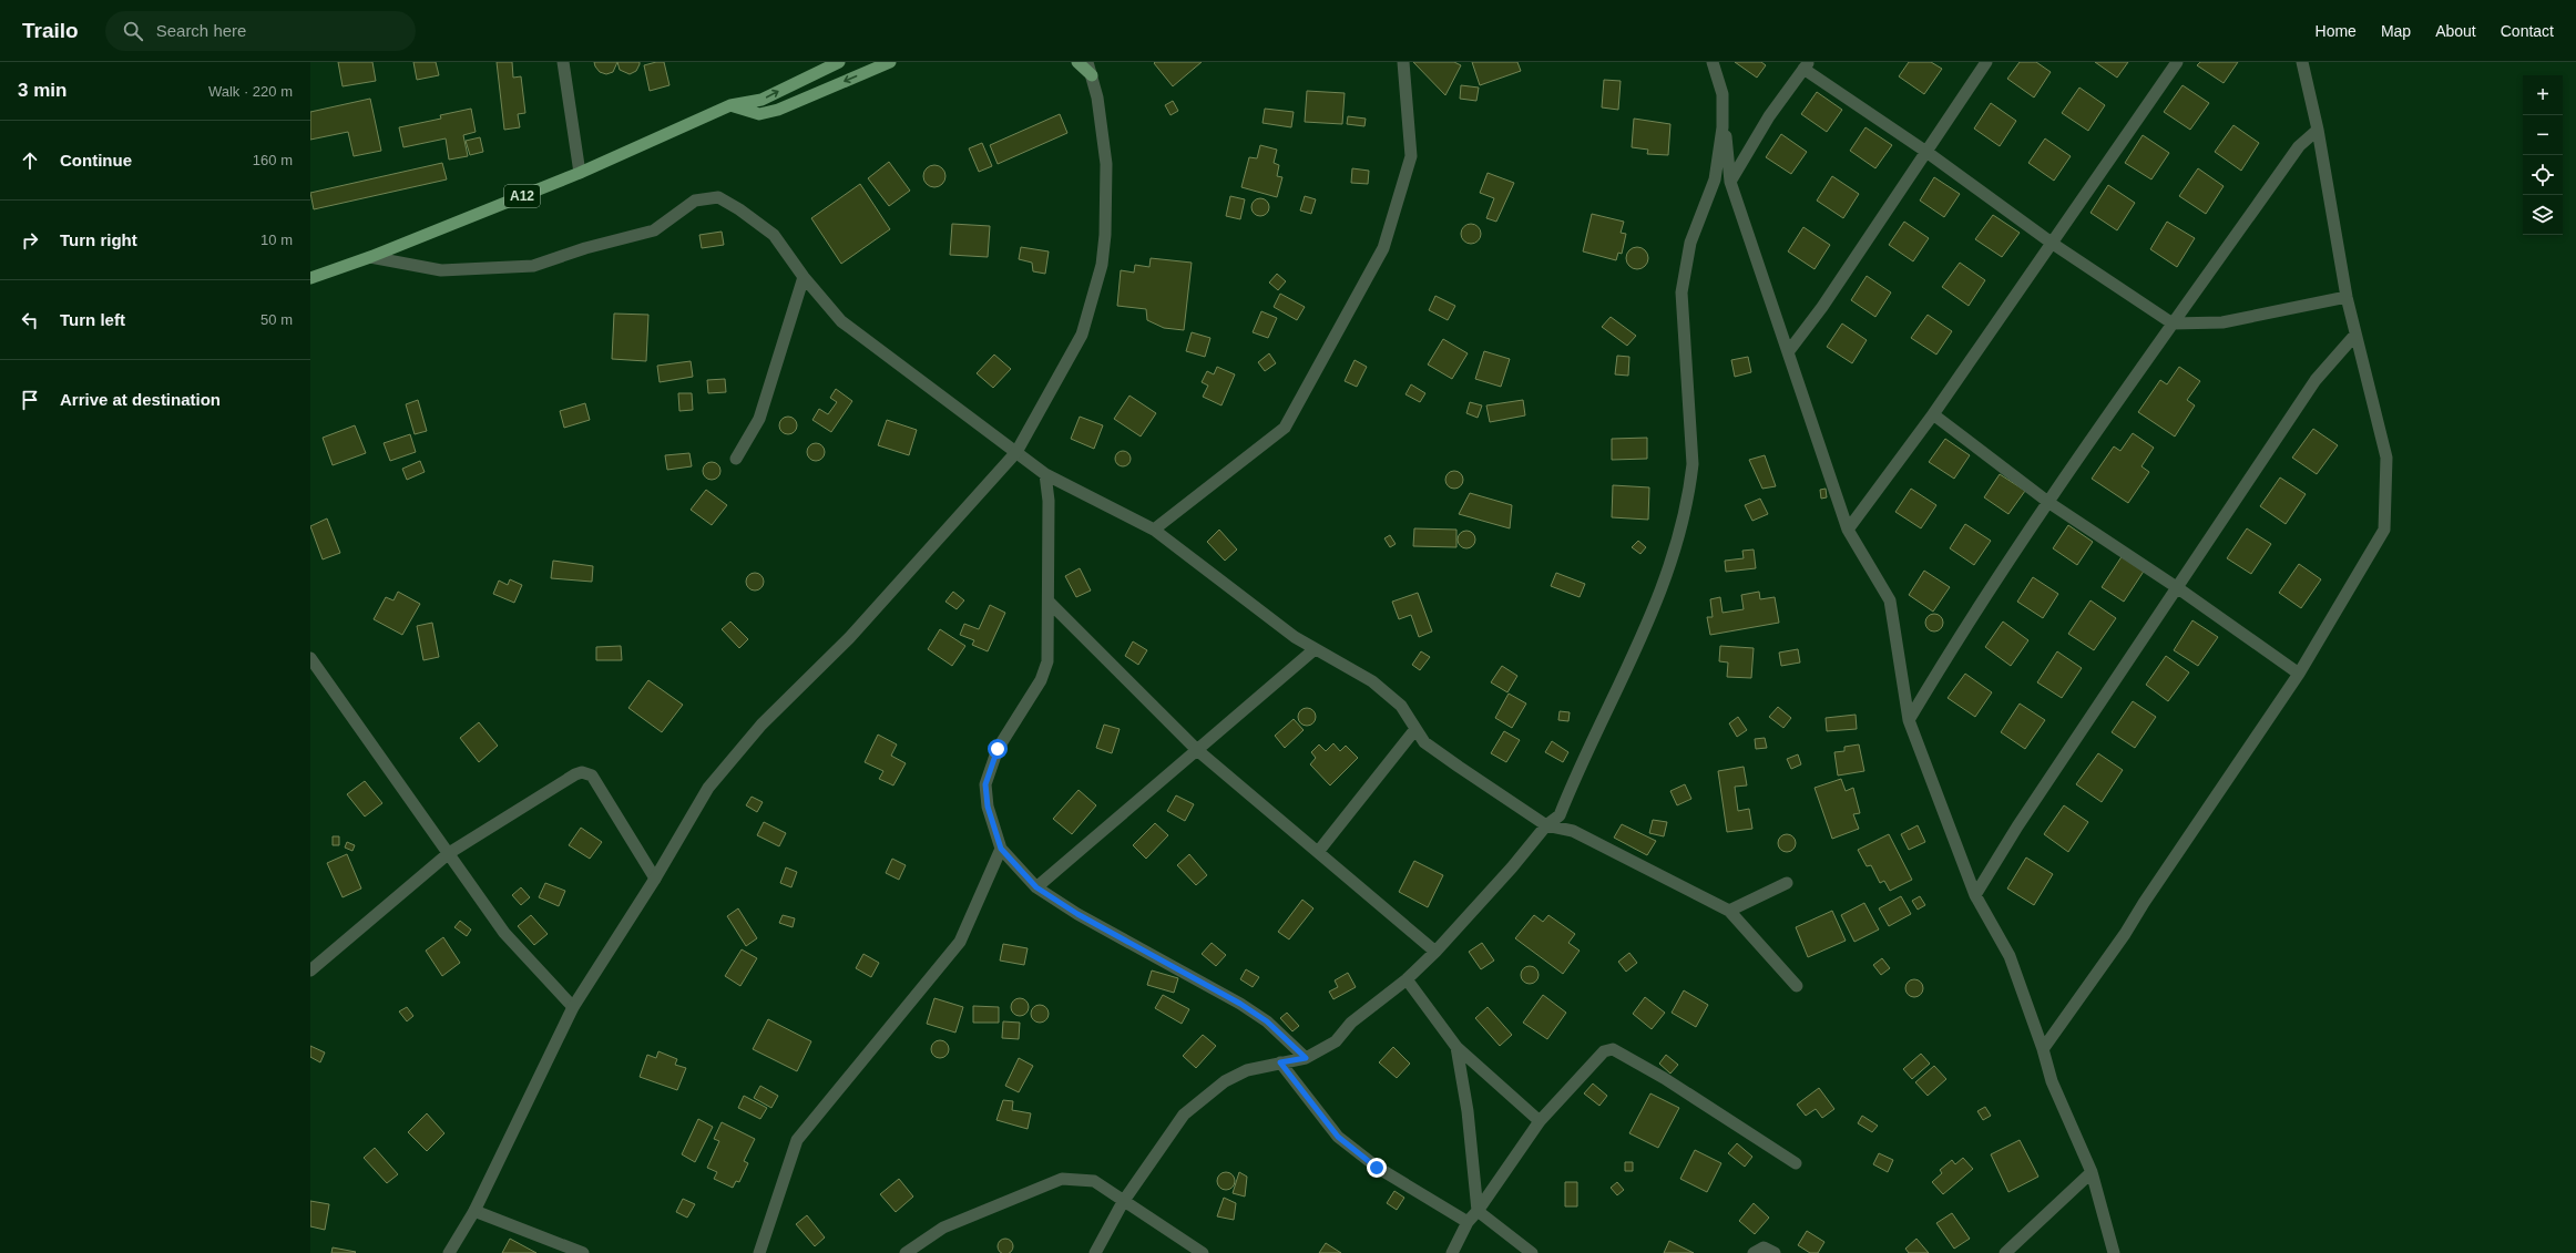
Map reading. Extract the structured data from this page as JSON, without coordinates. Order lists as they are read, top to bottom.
{
  "streets": {
    "main road": ["A12"]
  },
  "page": {
    "header": "Trailo",
    "search": "Search here",
    "nav": [
      "Home",
      "Map",
      "About",
      "Contact"
    ],
    "heading": ["3 min", "Walk · 220 m"],
    "map_buttons": ["+", "−"],
    "list": [
      ["Continue", "160 m"],
      ["Turn right", "10 m"],
      ["Turn left", "50 m"],
      "Arrive at destination"
    ]
  }
}
